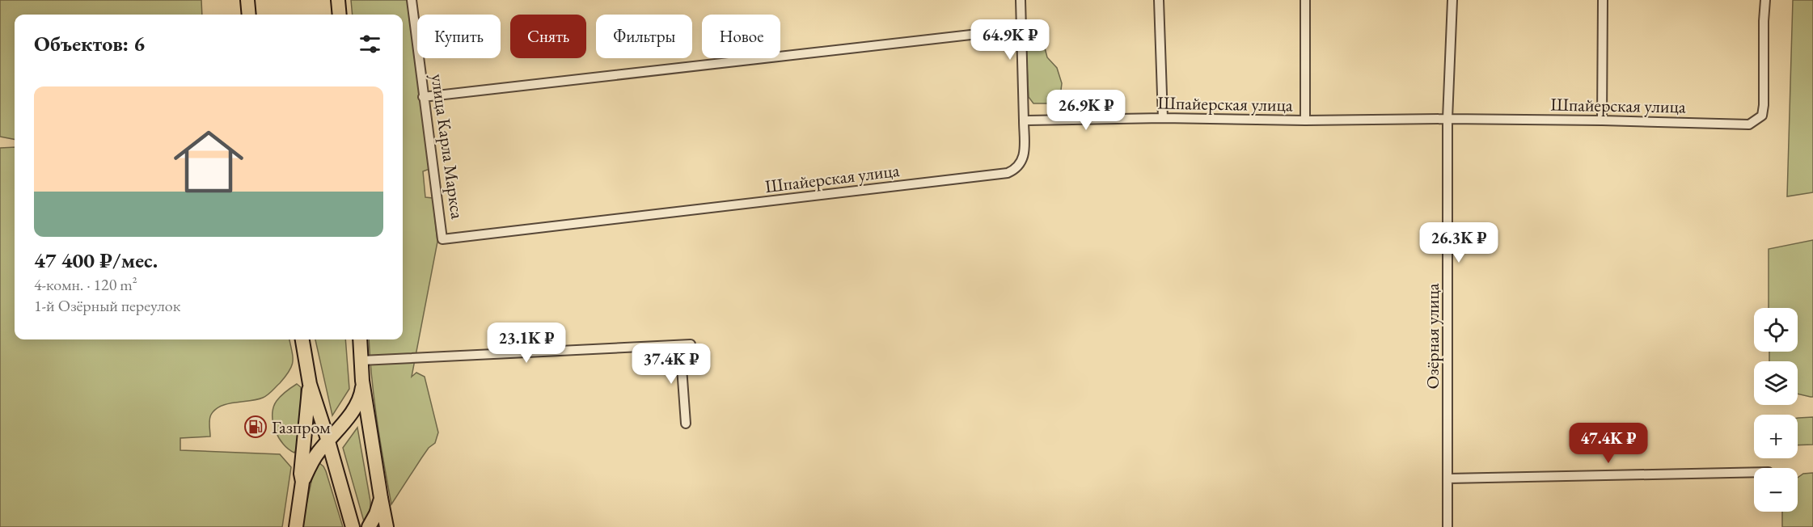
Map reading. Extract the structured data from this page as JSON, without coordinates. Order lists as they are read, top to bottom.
{
  "streets": {
    "street": ["Шпайерская улица", "улица Карла Маркса", "Озёрная улица"]
  },
  "crossings": [
    ["Шпайерская улица", "улица Карла Маркса"],
    ["Шпайерская улица", "Озёрная улица"]
  ],
  "places": {
    "fuel station": ["Газпром"]
  },
  "page": {
    "chip": [
      "Купить",
      "Снять",
      "Фильтры",
      "Новое"
    ],
    "heading": "Объектов: 6",
    "price": [
      "64.9K ₽",
      "26.9K ₽",
      "26.3K ₽",
      "23.1K ₽",
      "37.4K ₽",
      "47.4K ₽"
    ],
    "list": [
      {
        "name": "47 400 ₽/мес.",
        "note": "4-комн. · 120 m² · 1-й Озёрный переулок"
      }
    ],
    "map_buttons": ["+", "−"]
  }
}
